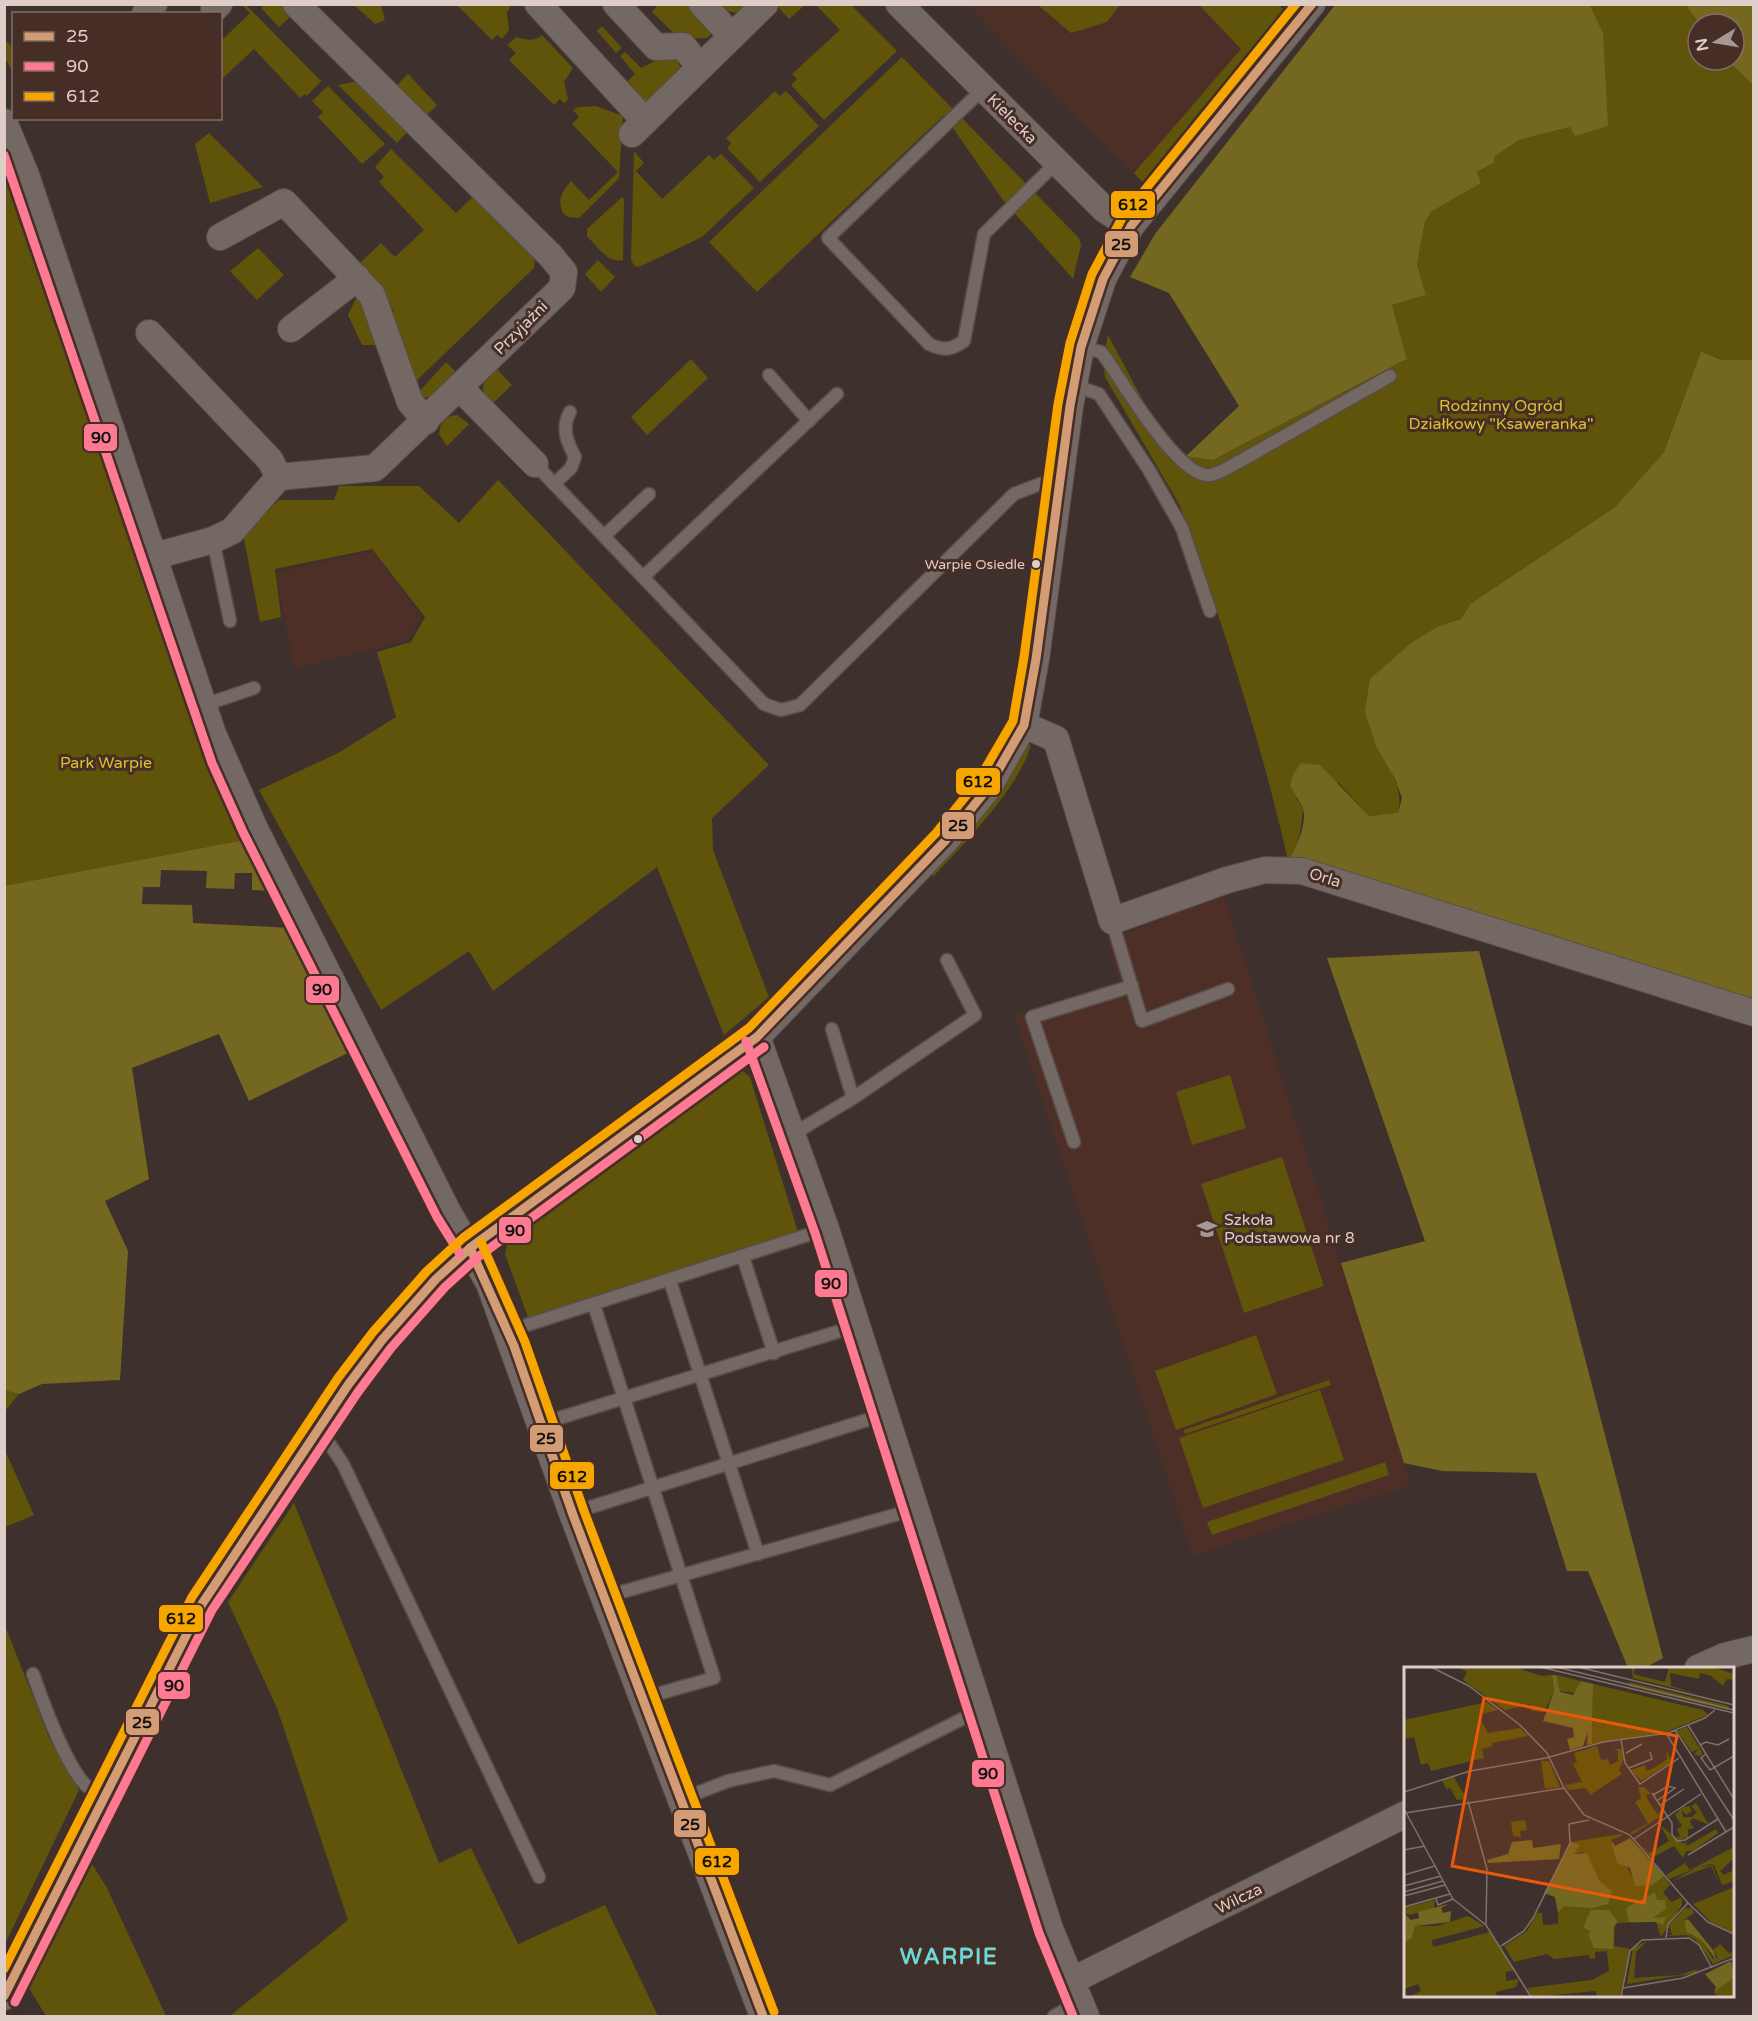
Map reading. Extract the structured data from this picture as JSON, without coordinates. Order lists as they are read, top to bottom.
{
  "streets": {
    "street": [
      "Kielecka",
      "Przyjaźni",
      "Orla",
      "Wilcza"
    ]
  },
  "districts": ["WARPIE"],
  "parks": ["Rodzinny Ogród Działkowy \"Ksaweranka\"", "Park Warpie"],
  "places": {
    "other": ["Warpie Osiedle"],
    "school or university": ["Szkoła Podstawowa nr 8"]
  },
  "lines": ["transit line 25", "transit line 612", "transit line 90"],
  "legend": ["25", "90", "612"],
  "north": "left"
}
